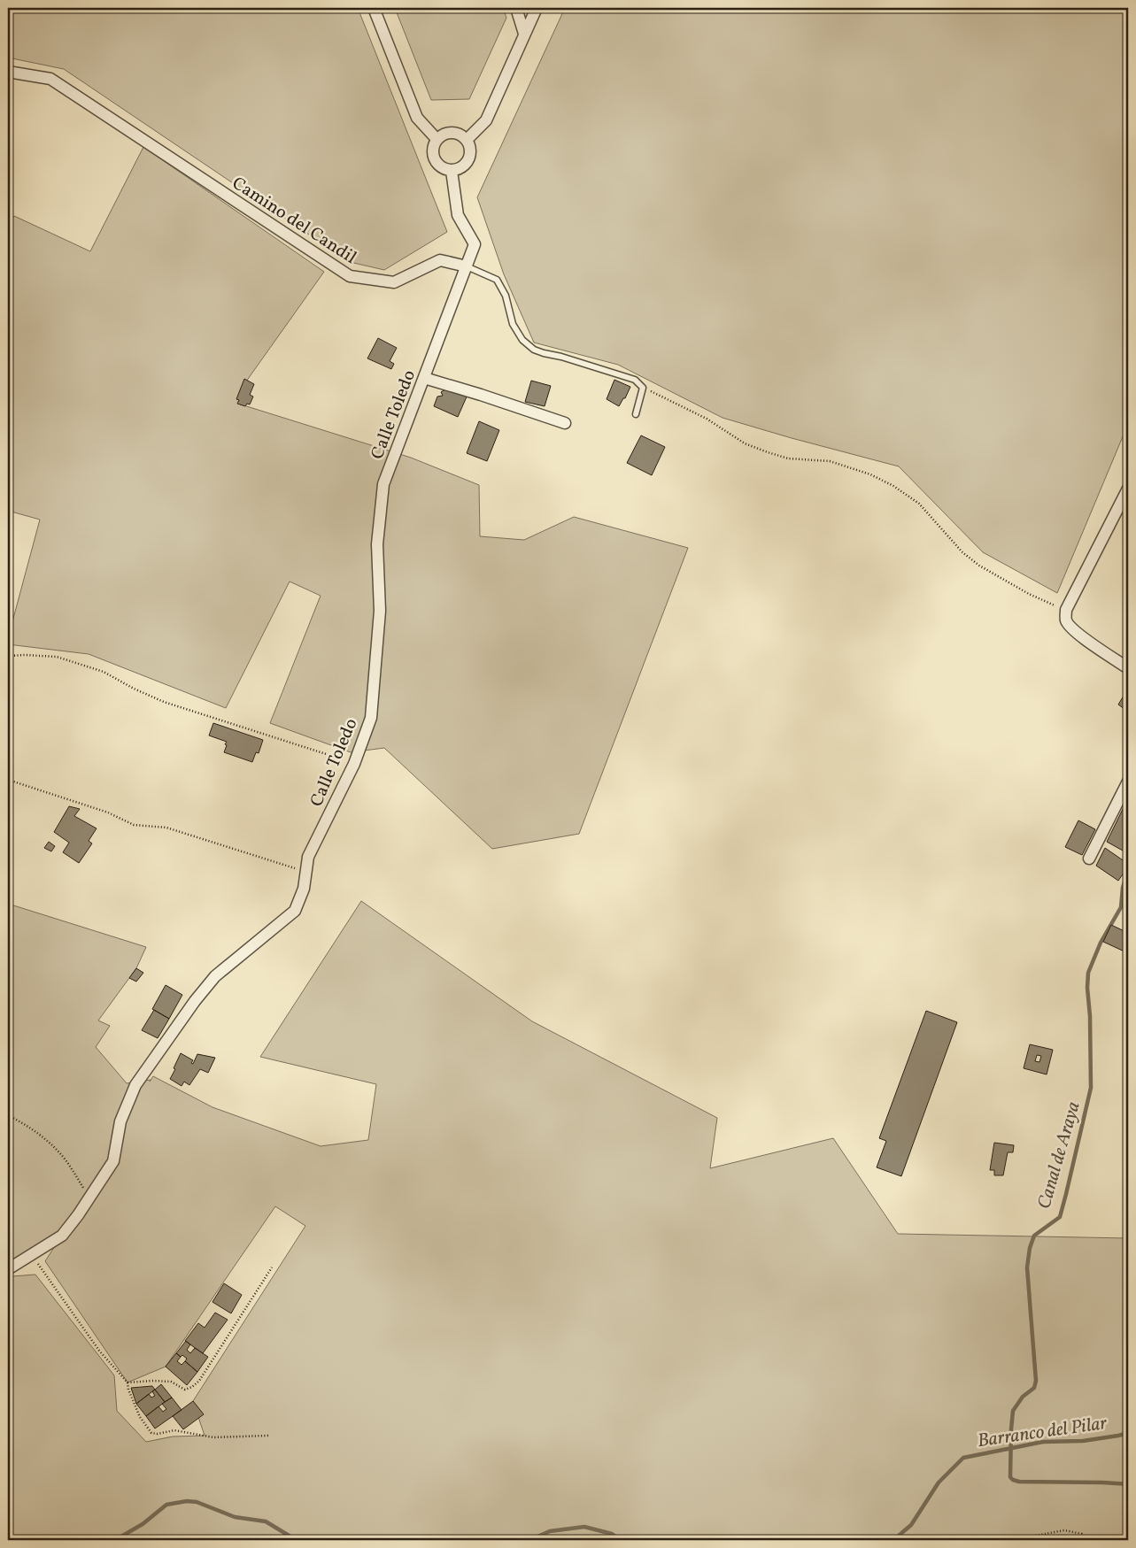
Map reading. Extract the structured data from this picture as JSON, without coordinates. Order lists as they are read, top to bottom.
{
  "streets": {
    "street": ["Camino del Candil", "Calle Toledo"]
  },
  "crossings": [
    ["Camino del Candil", "Calle Toledo"]
  ],
  "water": ["Canal de Araya", "Barranco del Pilar"]
}
